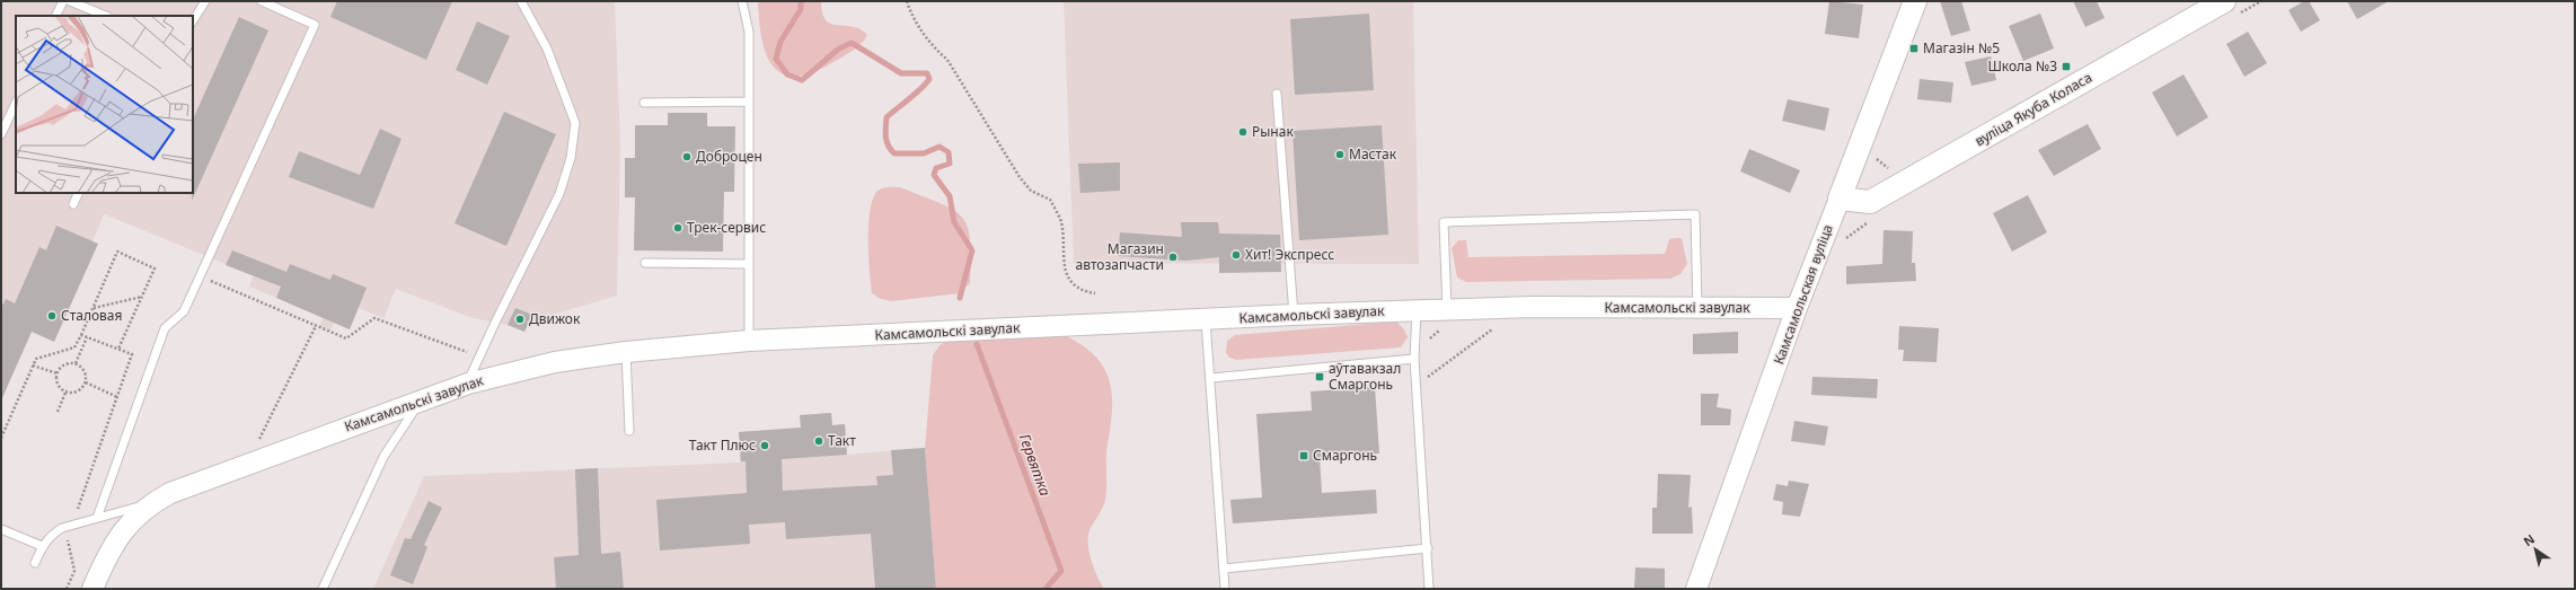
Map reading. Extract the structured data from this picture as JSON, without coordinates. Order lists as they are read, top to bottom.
{
  "streets": {
    "main road": ["вуліца Якуба Коласа", "Камсамольская вуліца"],
    "street": ["Камсамольскі завулак"]
  },
  "crossings": [
    ["вуліца Якуба Коласа", "Камсамольская вуліца"],
    ["Камсамольская вуліца", "Камсамольскі завулак"]
  ],
  "water": ["Гервятка"],
  "places": {
    "transit": [
      "Магазін №5",
      "Школа №3",
      "аўтавакзал Смаргонь",
      "Смаргонь"
    ],
    "other": [
      "Рынак",
      "Мастак",
      "Доброцен",
      "Трек-сервис",
      "Хит! Экспресс",
      "Магазин автозапчасти",
      "Сталовая",
      "Движок",
      "Такт",
      "Такт Плюс"
    ]
  },
  "north": "top left"
}
